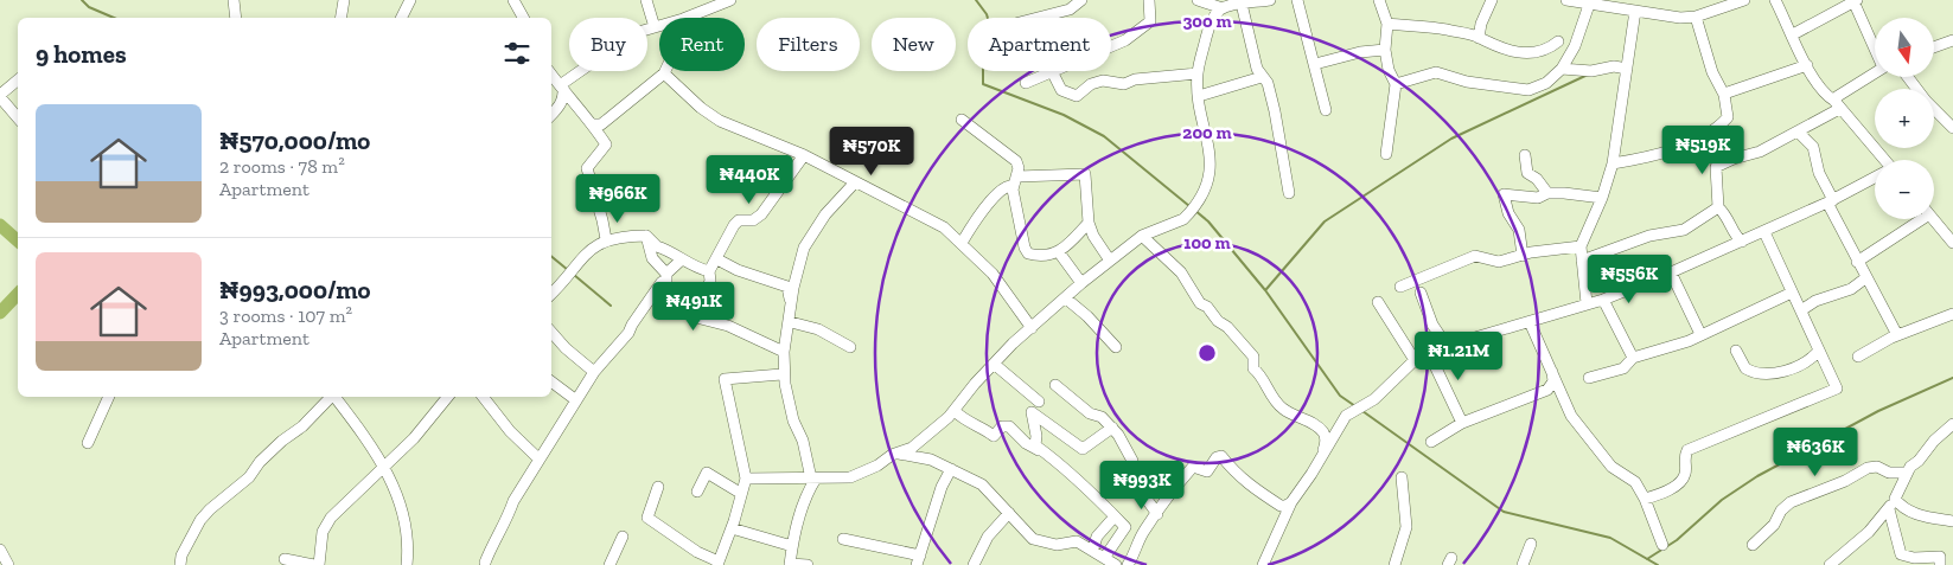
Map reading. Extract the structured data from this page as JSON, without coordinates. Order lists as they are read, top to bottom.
{
  "north": "bottom",
  "page": {
    "map_buttons": ["+", "−"],
    "chip": [
      "Buy",
      "Rent",
      "Filters",
      "New",
      "Apartment"
    ],
    "heading": "9 homes",
    "list": [
      {
        "name": "₦570,000/mo",
        "note": "2 rooms · 78 m² · Apartment"
      },
      {
        "name": "₦993,000/mo",
        "note": "3 rooms · 107 m² · Apartment"
      }
    ],
    "price": [
      "₦519K",
      "₦570K",
      "₦440K",
      "₦966K",
      "₦556K",
      "₦491K",
      "₦1.21M",
      "₦636K",
      "₦993K"
    ]
  },
  "rings": ["300 m", "200 m", "100 m"]
}
